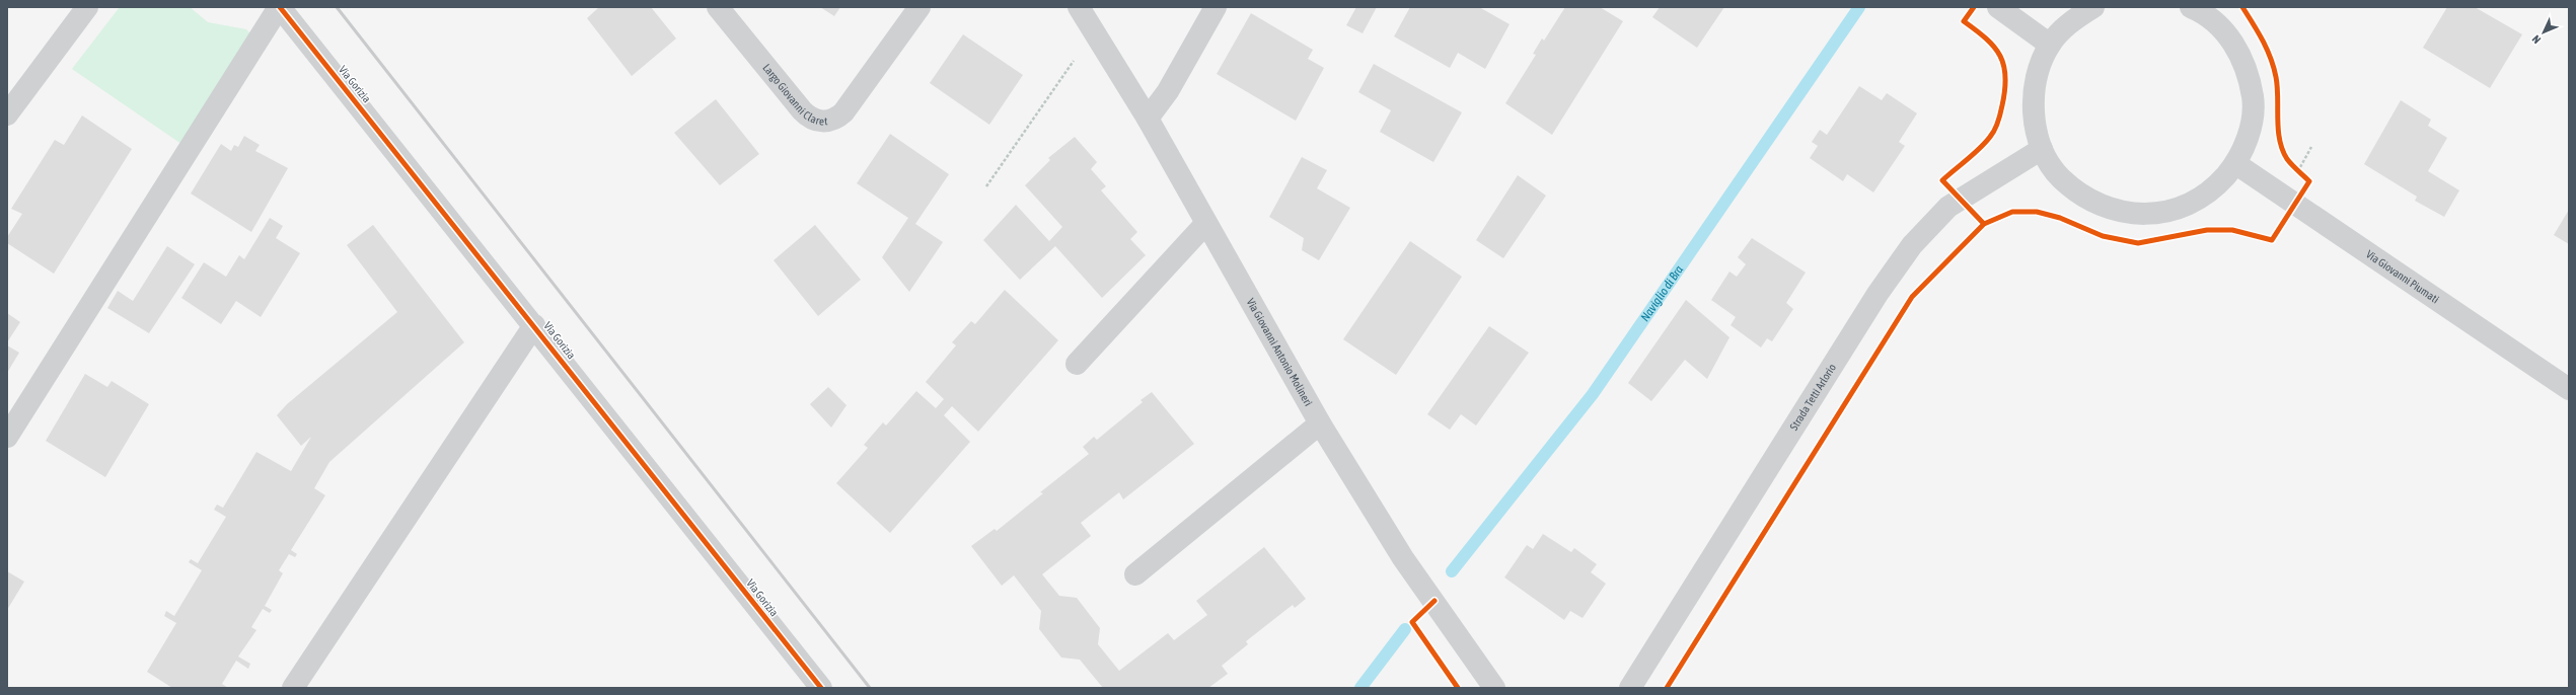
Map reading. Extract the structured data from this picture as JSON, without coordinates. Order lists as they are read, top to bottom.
{
  "streets": {
    "street": [
      "Via Gorizia",
      "Largo Giovanni Claret",
      "Via Giovanni Piumati",
      "Via Giovanni Antonio Molineri",
      "Strada Tetti Arlorio"
    ]
  },
  "water": ["Naviglio di Bra"],
  "north": "bottom left"
}
